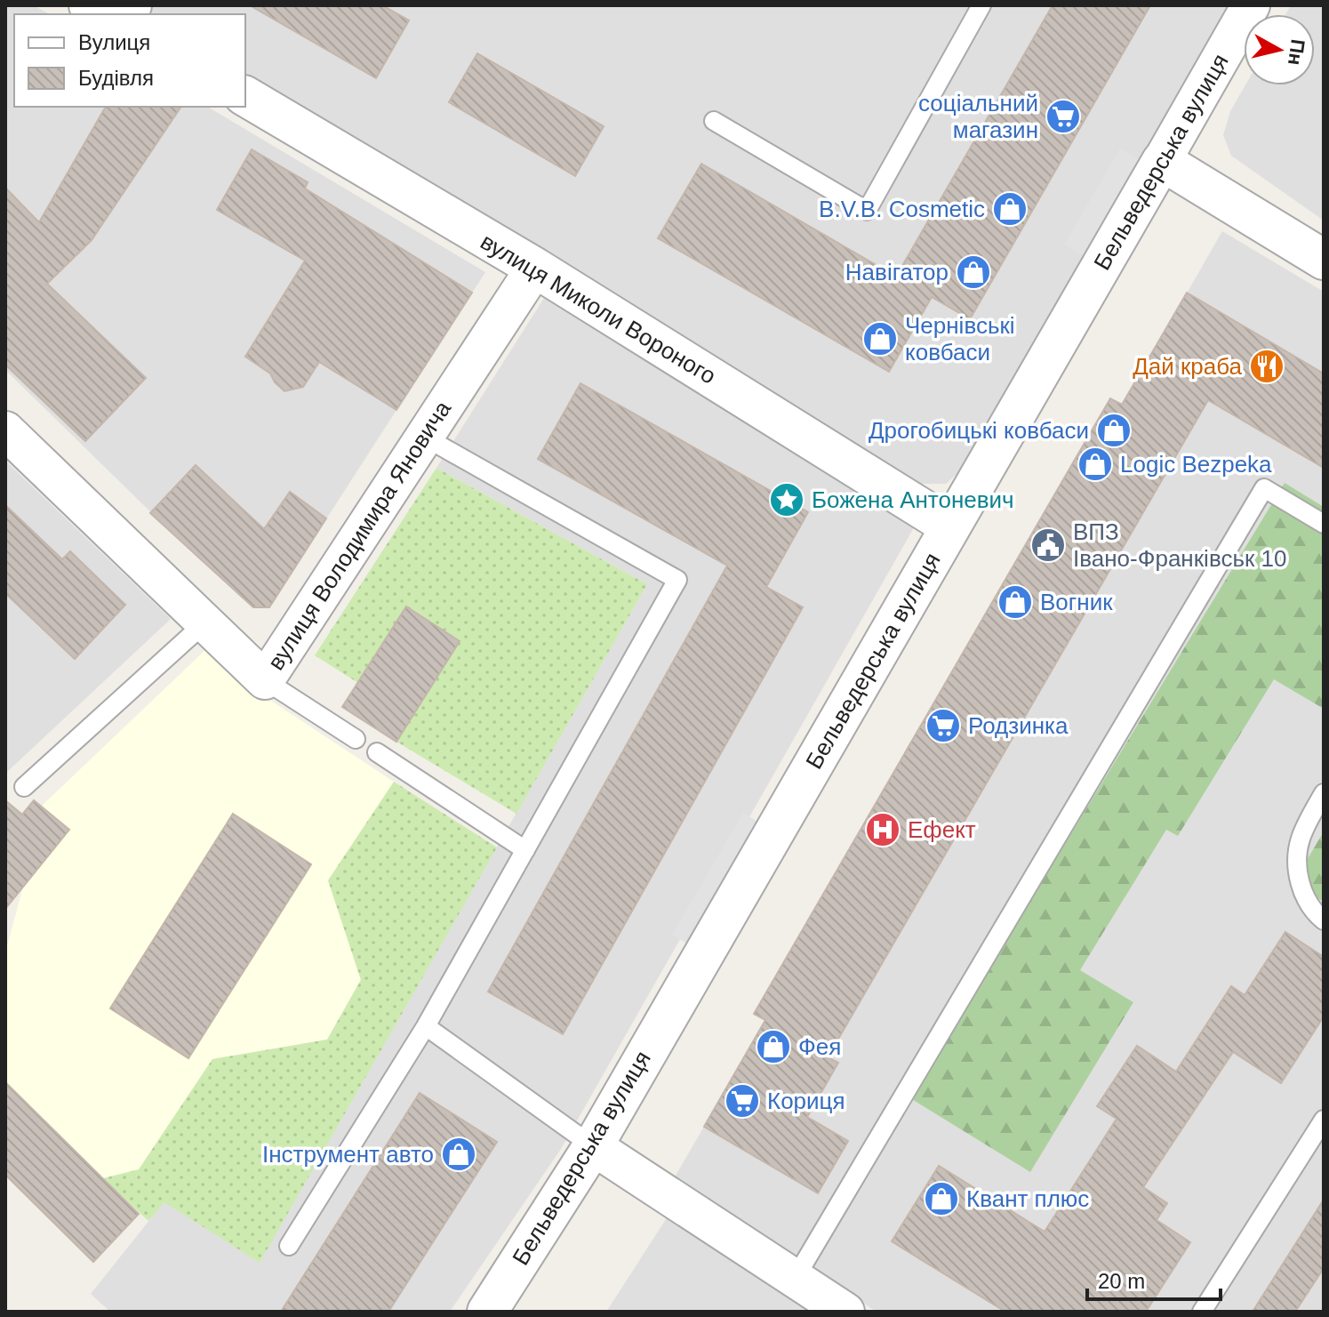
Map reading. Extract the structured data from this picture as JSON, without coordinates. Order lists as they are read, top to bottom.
{
  "streets": {
    "street": ["Бельведерська вулиця", "вулиця Миколи Вороного", "вулиця Володимира Яновича"]
  },
  "crossings": [
    ["Бельведерська вулиця", "вулиця Миколи Вороного"],
    ["вулиця Миколи Вороного", "вулиця Володимира Яновича"]
  ],
  "places": {
    "supermarket": ["соціальний магазин", "Родзинка", "Кориця"],
    "shop": [
      "B.V.B. Cosmetic",
      "Навігатор",
      "Чернівські ковбаси",
      "Дрогобицькі ковбаси",
      "Logic Bezpeka",
      "Вогник",
      "Фея",
      "Інструмент авто",
      "Квант плюс"
    ],
    "restaurant": ["Дай краба"],
    "place": ["Божена Антоневич"],
    "public building": ["ВПЗ Івано-Франківськ 10"],
    "hospital": ["Ефект"]
  },
  "legend": ["Вулиця", "Будівля"],
  "scale_bar": "20 m",
  "north": "right"
}
